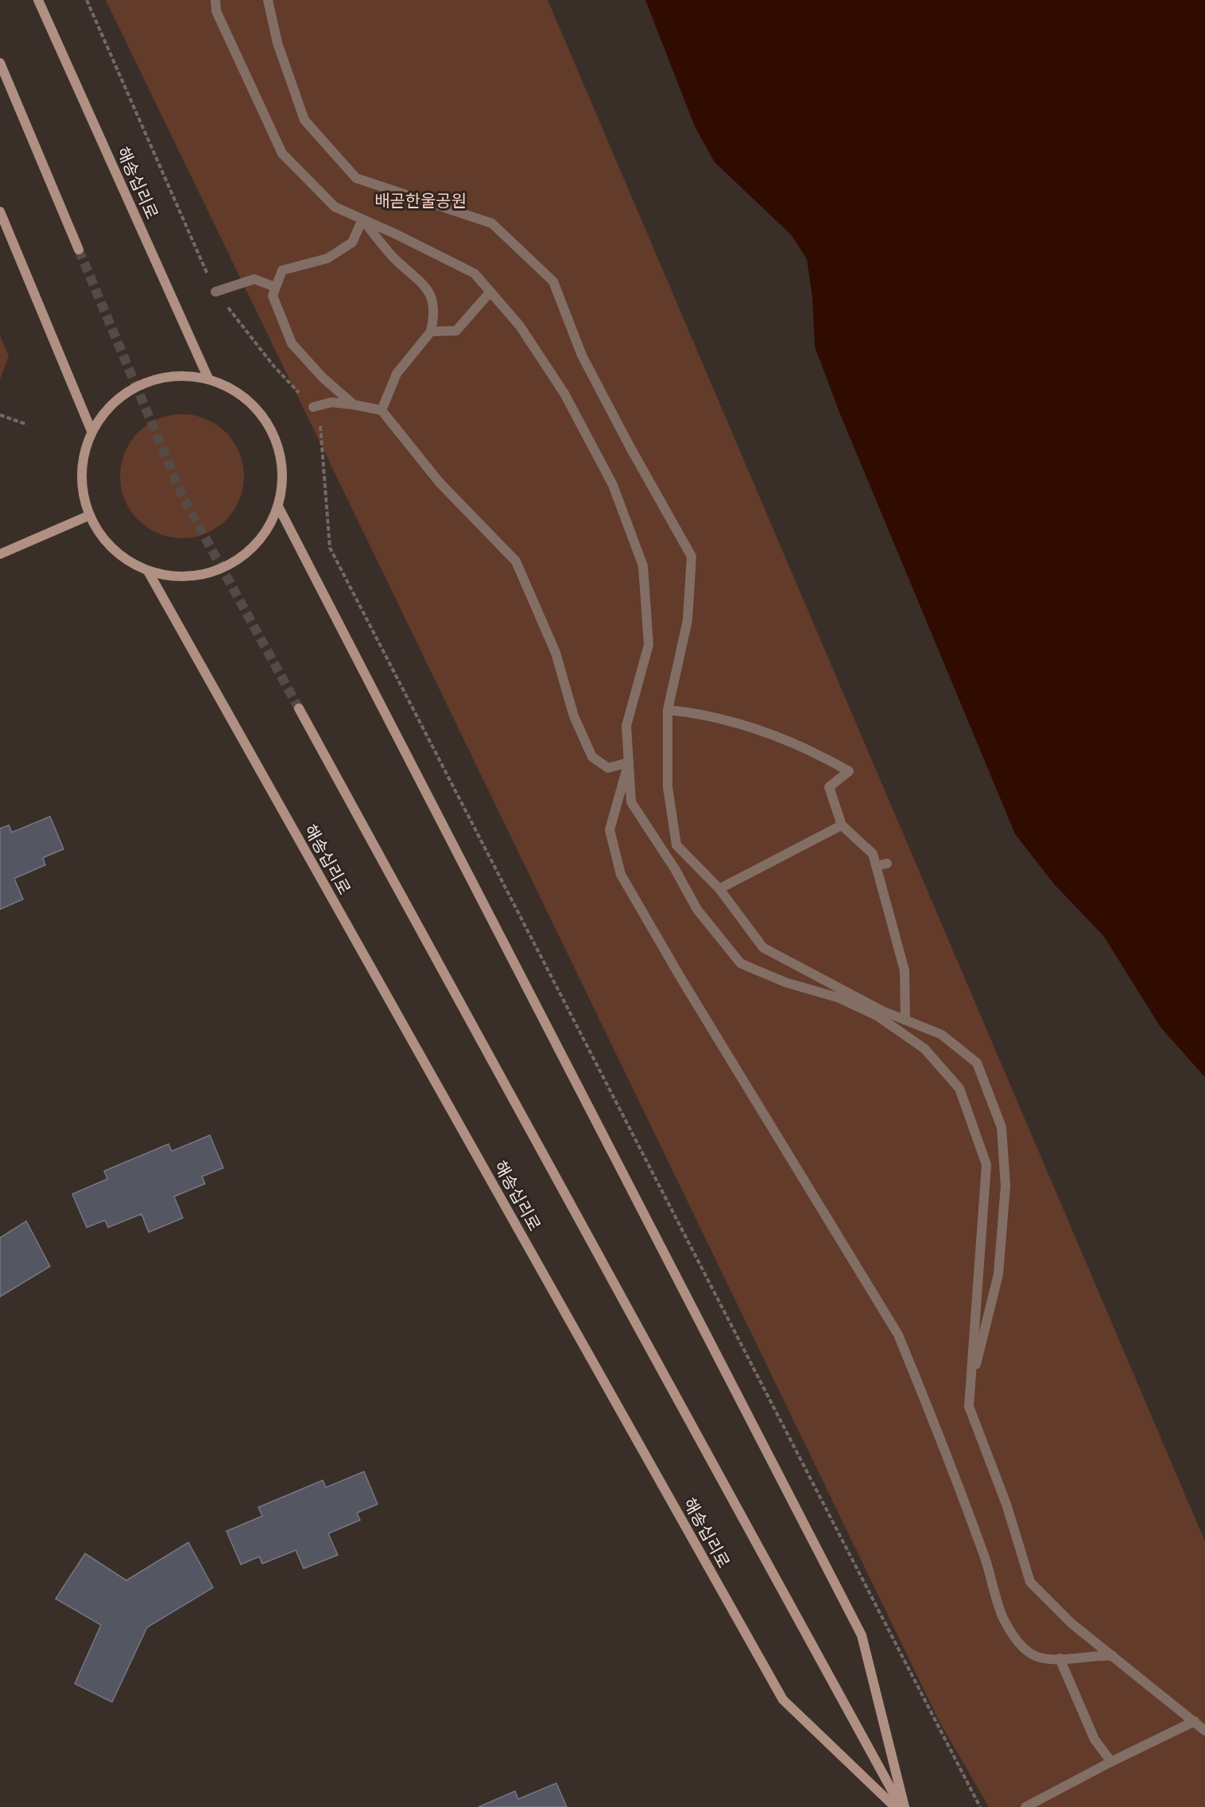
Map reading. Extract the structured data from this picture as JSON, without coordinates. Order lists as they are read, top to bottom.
{
  "streets": {
    "main road": ["해송십리로"]
  },
  "parks": ["배곧한울공원"]
}
